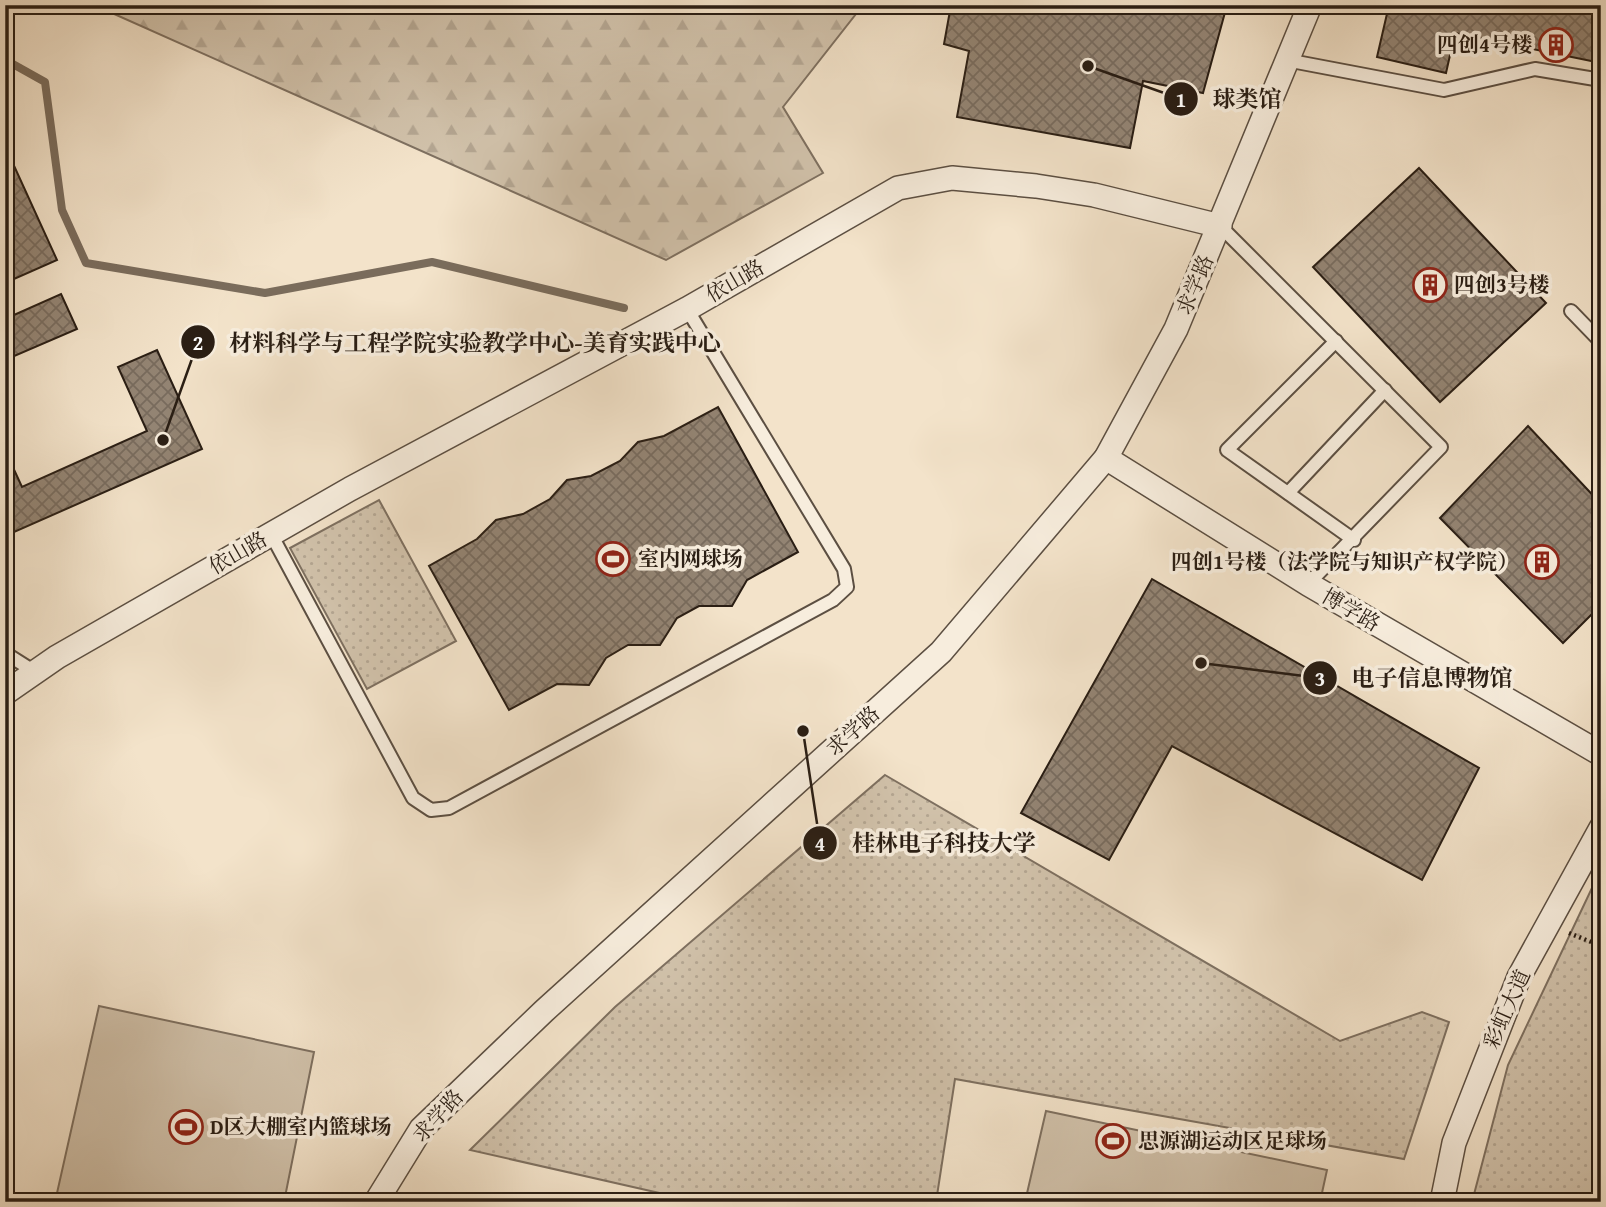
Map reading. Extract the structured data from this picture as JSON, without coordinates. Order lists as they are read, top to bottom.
{
  "streets": {
    "street": [
      "依山路",
      "求学路",
      "博学路",
      "彩虹大道"
    ]
  },
  "crossings": [
    ["依山路", "求学路"],
    ["求学路", "博学路"]
  ],
  "places": {
    "building": ["四创4号楼", "四创3号楼", "四创1号楼（法学院与知识产权学院）"],
    "other": [
      "球类馆",
      "材料科学与工程学院实验教学中心-美育实践中心",
      "电子信息博物馆",
      "桂林电子科技大学"
    ],
    "sports": ["室内网球场", "D区大棚室内篮球场", "思源湖运动区足球场"]
  }
}
